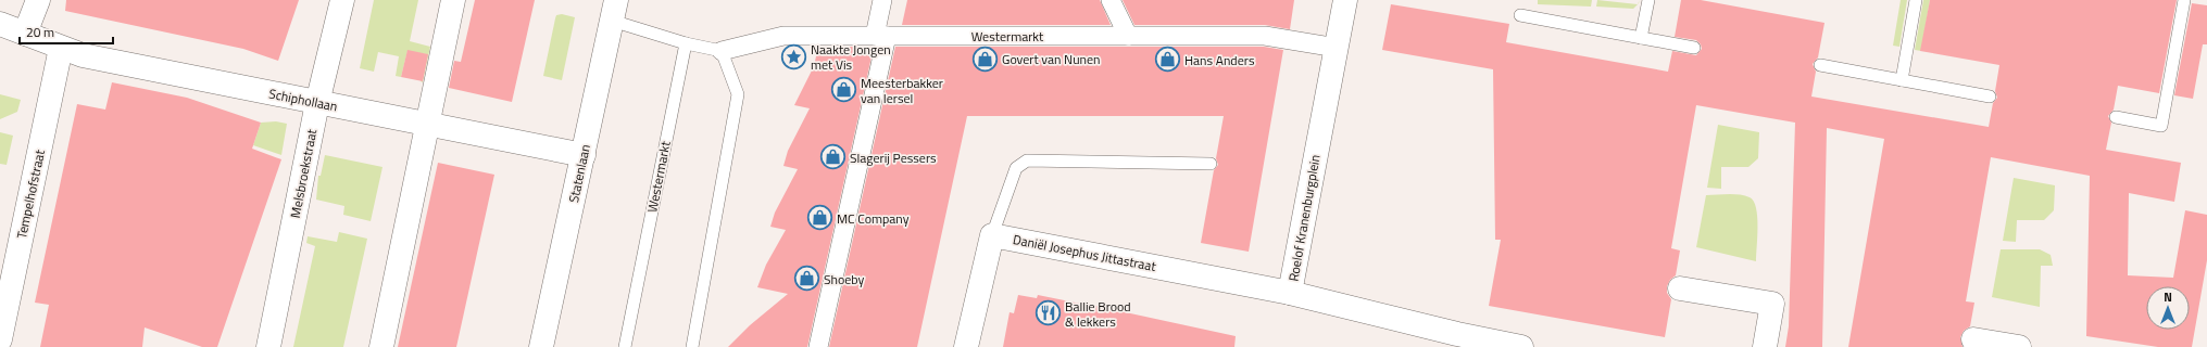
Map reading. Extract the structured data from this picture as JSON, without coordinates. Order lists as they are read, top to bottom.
{
  "streets": {
    "street": [
      "Westermarkt",
      "Schiphollaan",
      "Melsbroekstraat",
      "Statenlaan",
      "Tempelhofstraat",
      "Roelof Kranenburgplein",
      "Daniël Josephus Jittastraat"
    ]
  },
  "crossings": [
    ["Westermarkt", "Roelof Kranenburgplein"],
    ["Schiphollaan", "Melsbroekstraat"],
    ["Schiphollaan", "Statenlaan"],
    ["Schiphollaan", "Tempelhofstraat"],
    ["Roelof Kranenburgplein", "Daniël Josephus Jittastraat"]
  ],
  "places": {
    "place": ["Naakte Jongen met Vis"],
    "shop": [
      "Govert van Nunen",
      "Hans Anders",
      "Meesterbakker van Iersel",
      "Slagerij Pessers",
      "MC Company",
      "Shoeby"
    ],
    "restaurant": ["Ballie Brood & lekkers"]
  },
  "scale_bar": "20 m",
  "north": "top"
}
